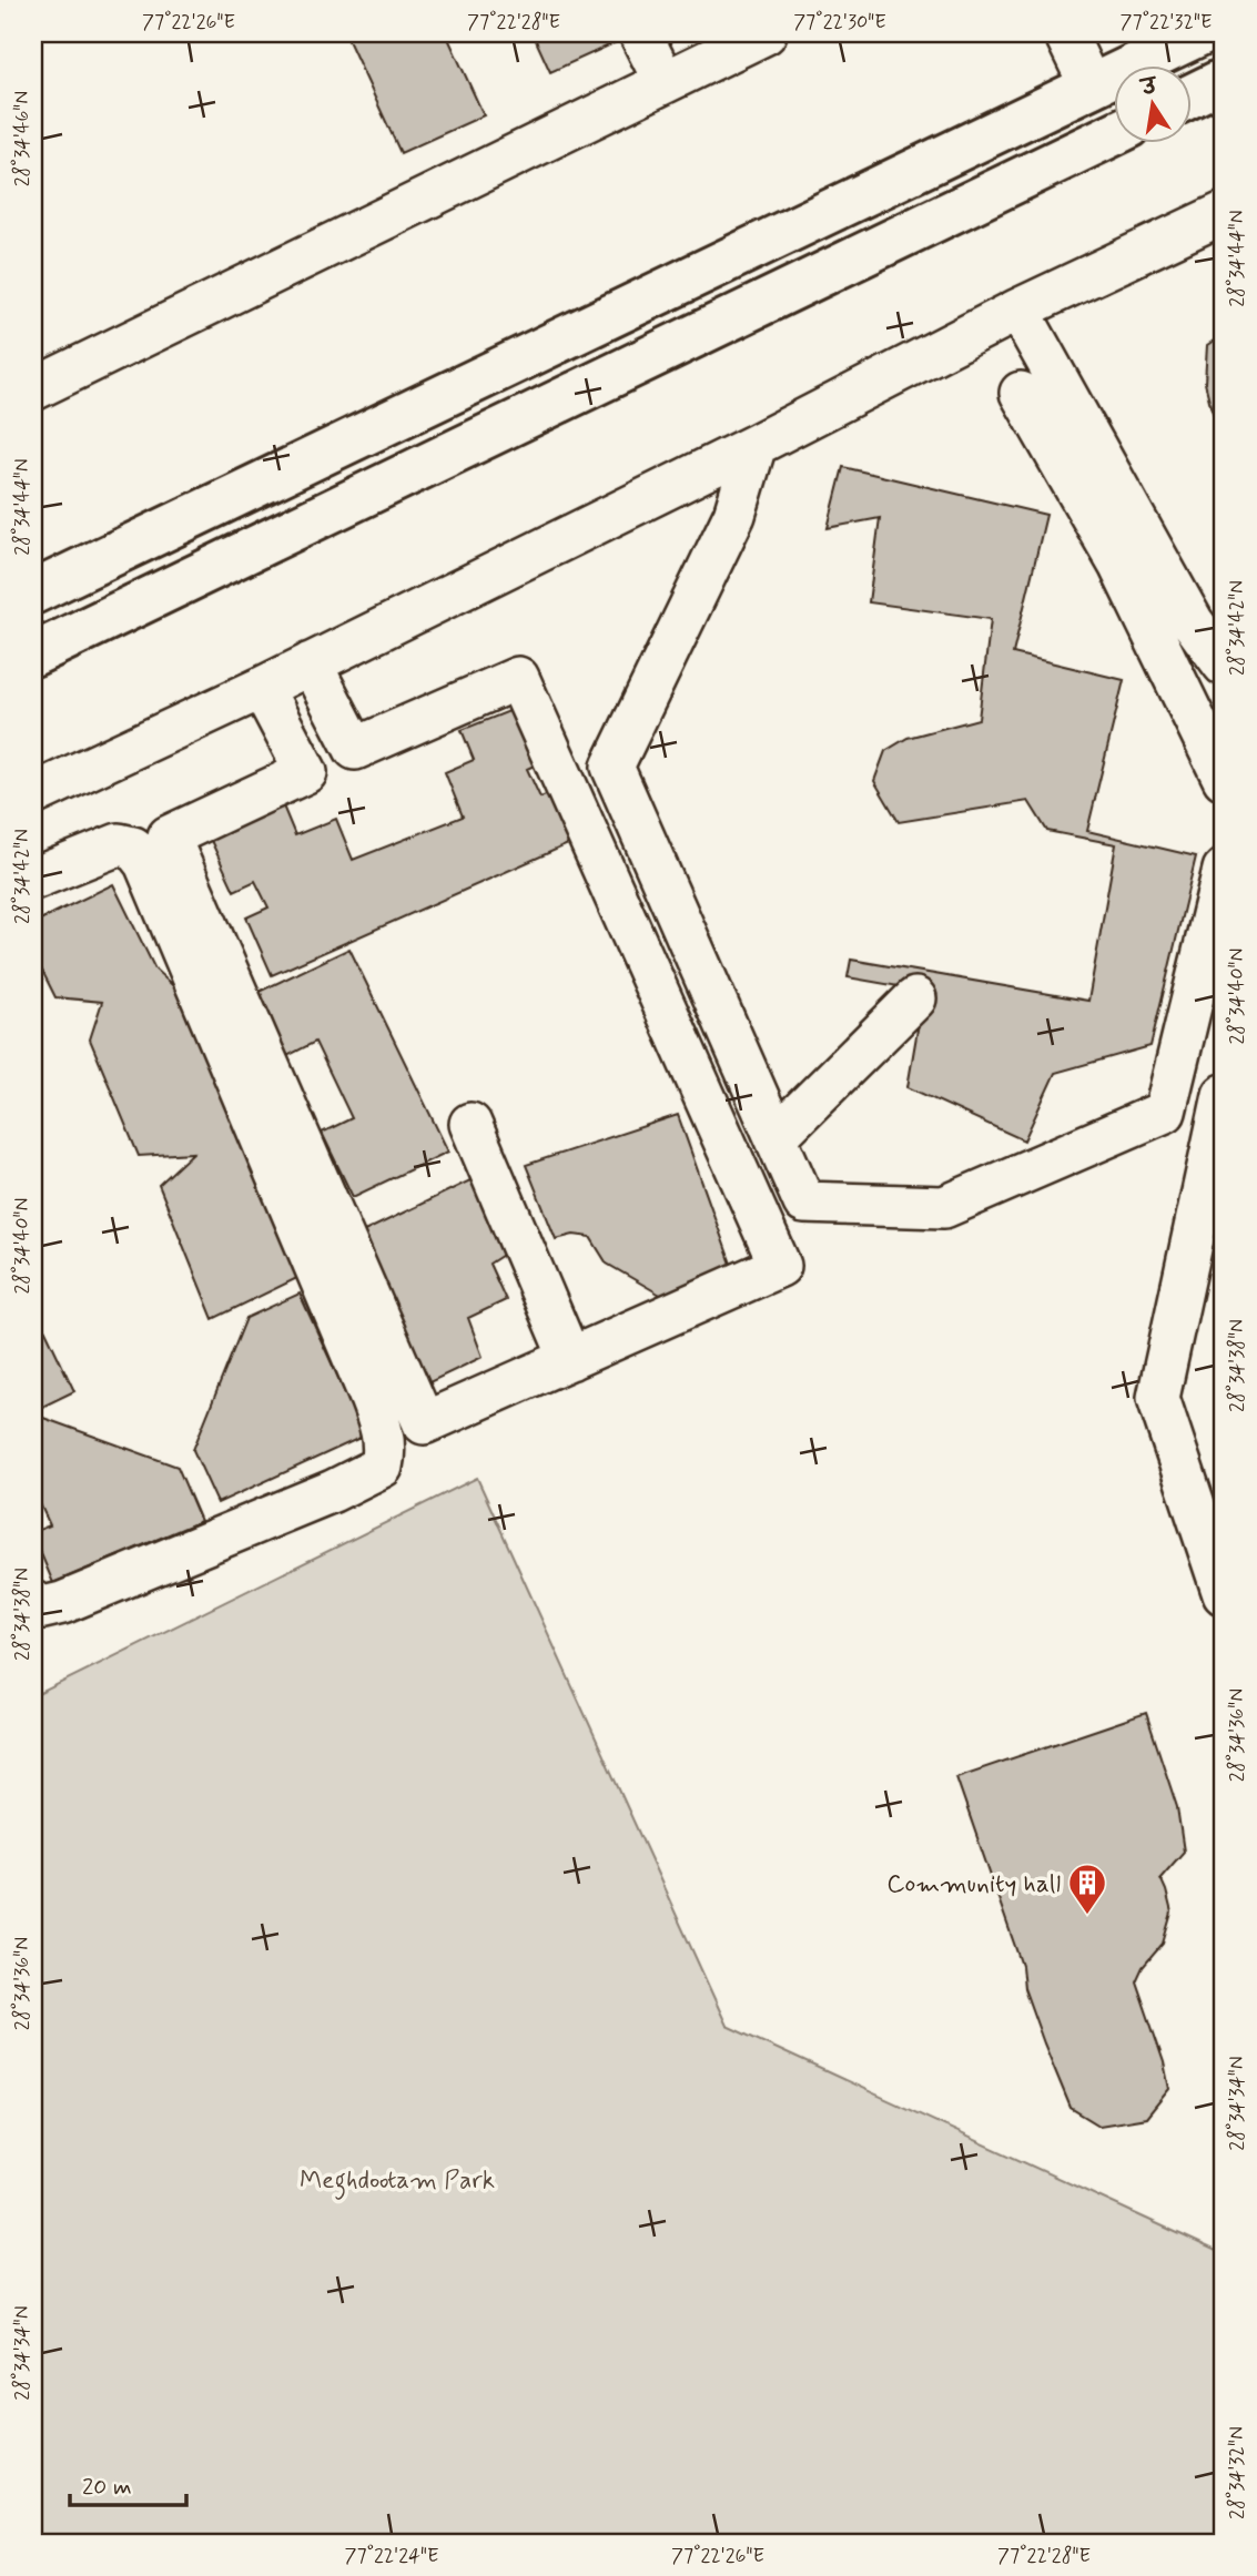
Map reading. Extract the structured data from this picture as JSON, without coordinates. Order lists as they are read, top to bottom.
{
  "parks": ["Meghdootam Park"],
  "places": {
    "building": ["Community hall"]
  },
  "scale_bar": "20 m",
  "north": "top",
  "coordinates": [
    "77°22'26\"E",
    "77°22'28\"E",
    "77°22'30\"E",
    "77°22'32\"E",
    "28°34'46\"N",
    "28°34'44\"N",
    "28°34'42\"N",
    "28°34'40\"N",
    "28°34'38\"N",
    "28°34'36\"N",
    "28°34'34\"N",
    "28°34'32\"N",
    "77°22'24\"E"
  ]
}
